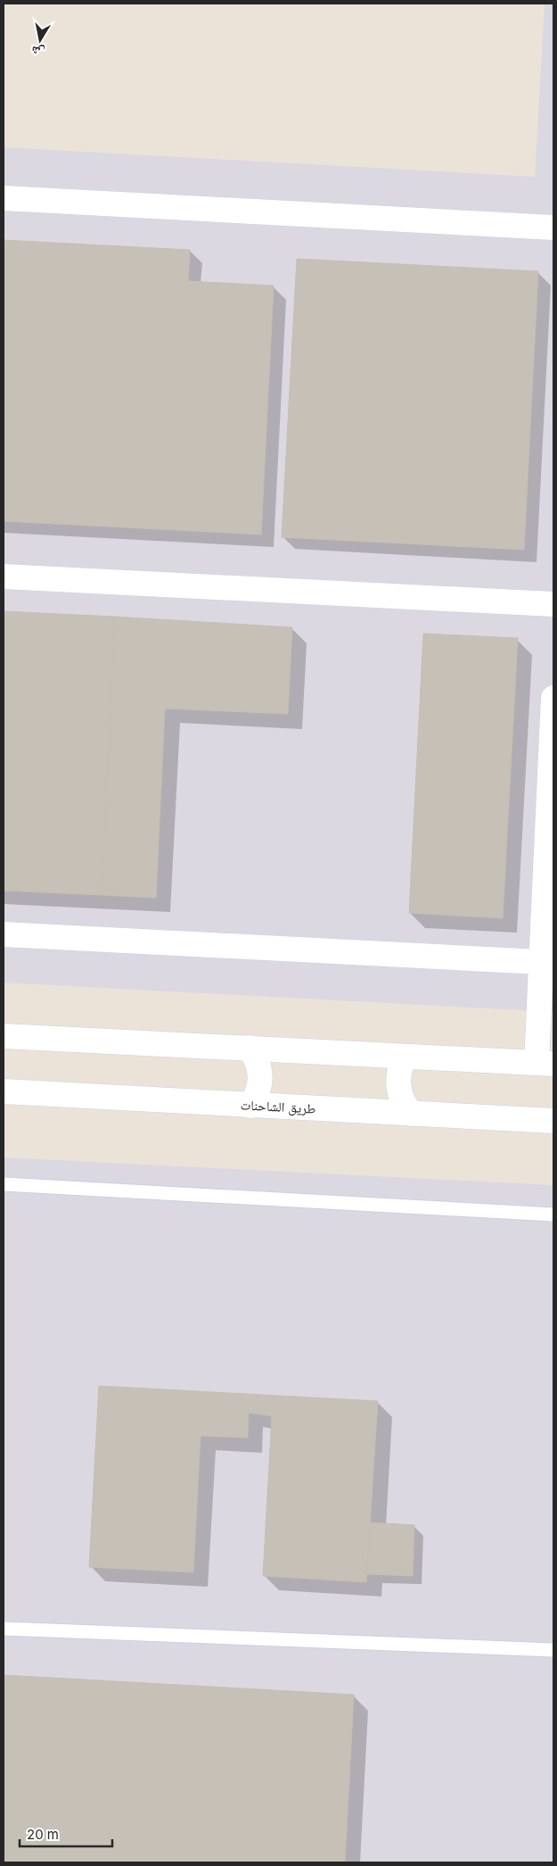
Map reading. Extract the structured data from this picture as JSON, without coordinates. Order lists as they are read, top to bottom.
{
  "streets": {
    "street": ["طريق الشاحنات"]
  },
  "scale_bar": "20 m",
  "north": "bottom"
}
